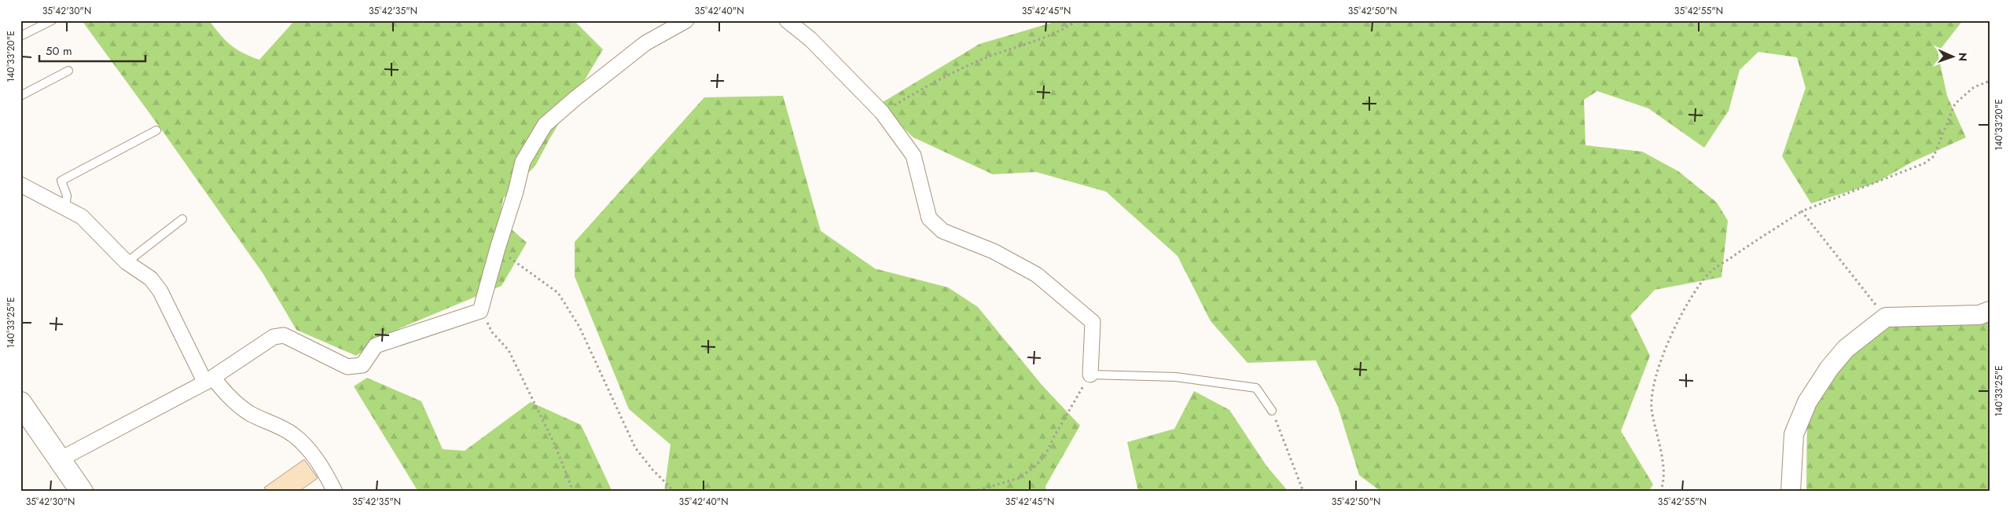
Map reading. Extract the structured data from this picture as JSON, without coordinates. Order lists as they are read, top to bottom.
{
  "scale_bar": "50 m",
  "north": "right",
  "coordinates": [
    "35°42'30\"N",
    "35°42'35\"N",
    "35°42'40\"N",
    "35°42'45\"N",
    "35°42'50\"N",
    "35°42'55\"N",
    "140°33'20\"E",
    "140°33'25\"E"
  ]
}
